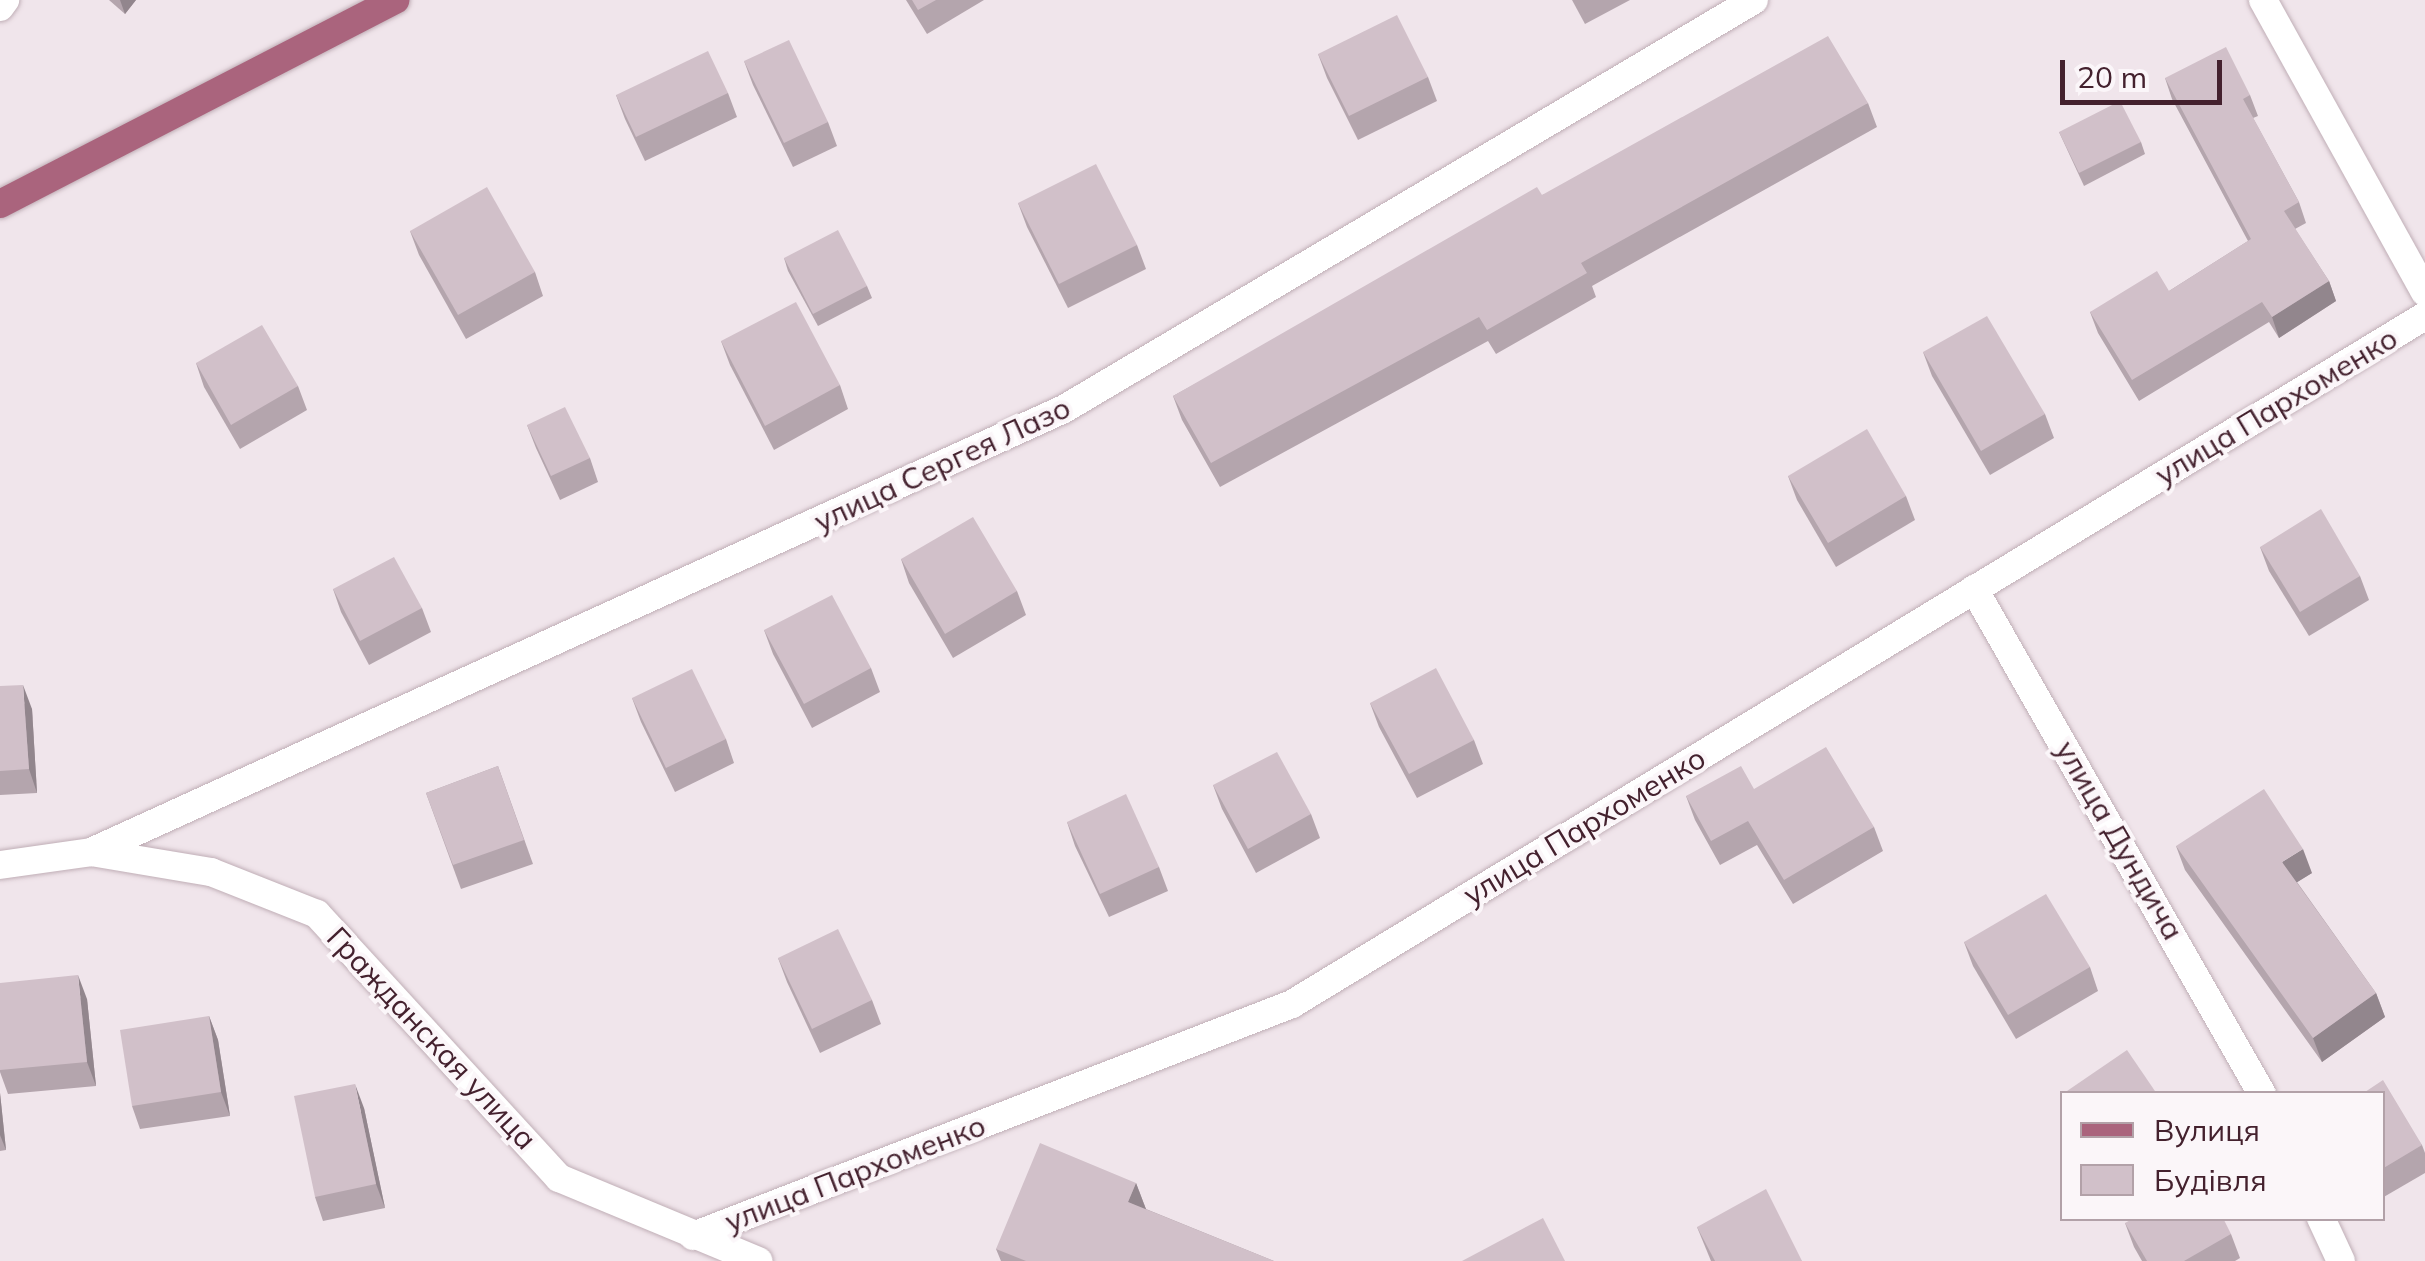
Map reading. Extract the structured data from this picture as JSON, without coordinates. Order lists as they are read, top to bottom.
{
  "streets": {
    "street": [
      "улица Пархоменко",
      "улица Сергея Лазо",
      "улица Дундича",
      "Гражданская улица"
    ]
  },
  "crossings": [
    ["улица Пархоменко", "улица Дундича"],
    ["улица Пархоменко", "Гражданская улица"],
    ["улица Сергея Лазо", "Гражданская улица"]
  ],
  "legend": ["Вулиця", "Будівля"],
  "scale_bar": "20 m"
}
